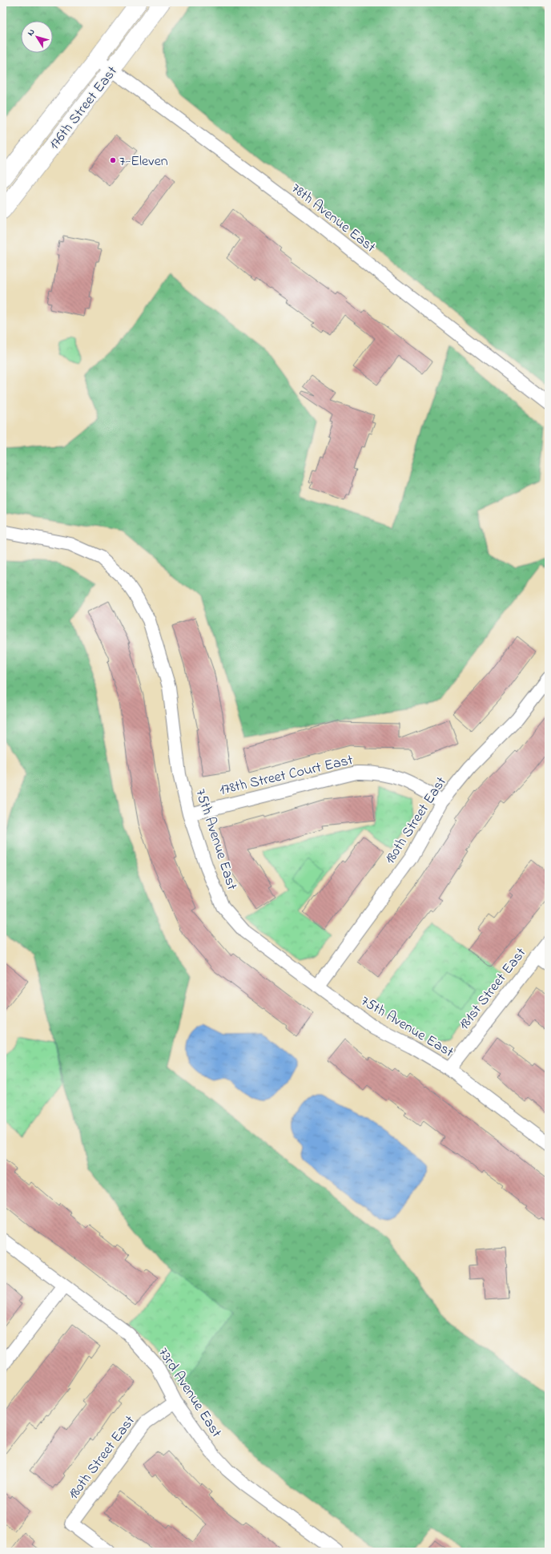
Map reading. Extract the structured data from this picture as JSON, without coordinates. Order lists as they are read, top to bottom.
{
  "streets": {
    "main road": ["176th Street East"],
    "street": [
      "78th Avenue East",
      "178th Street Court East",
      "180th Street East",
      "75th Avenue East",
      "181st Street East",
      "73rd Avenue East"
    ]
  },
  "crossings": [
    ["176th Street East", "78th Avenue East"],
    ["178th Street Court East", "180th Street East"],
    ["178th Street Court East", "75th Avenue East"],
    ["180th Street East", "75th Avenue East"],
    ["180th Street East", "73rd Avenue East"],
    ["75th Avenue East", "181st Street East"]
  ],
  "places": ["7-Eleven"],
  "north": "top left"
}
